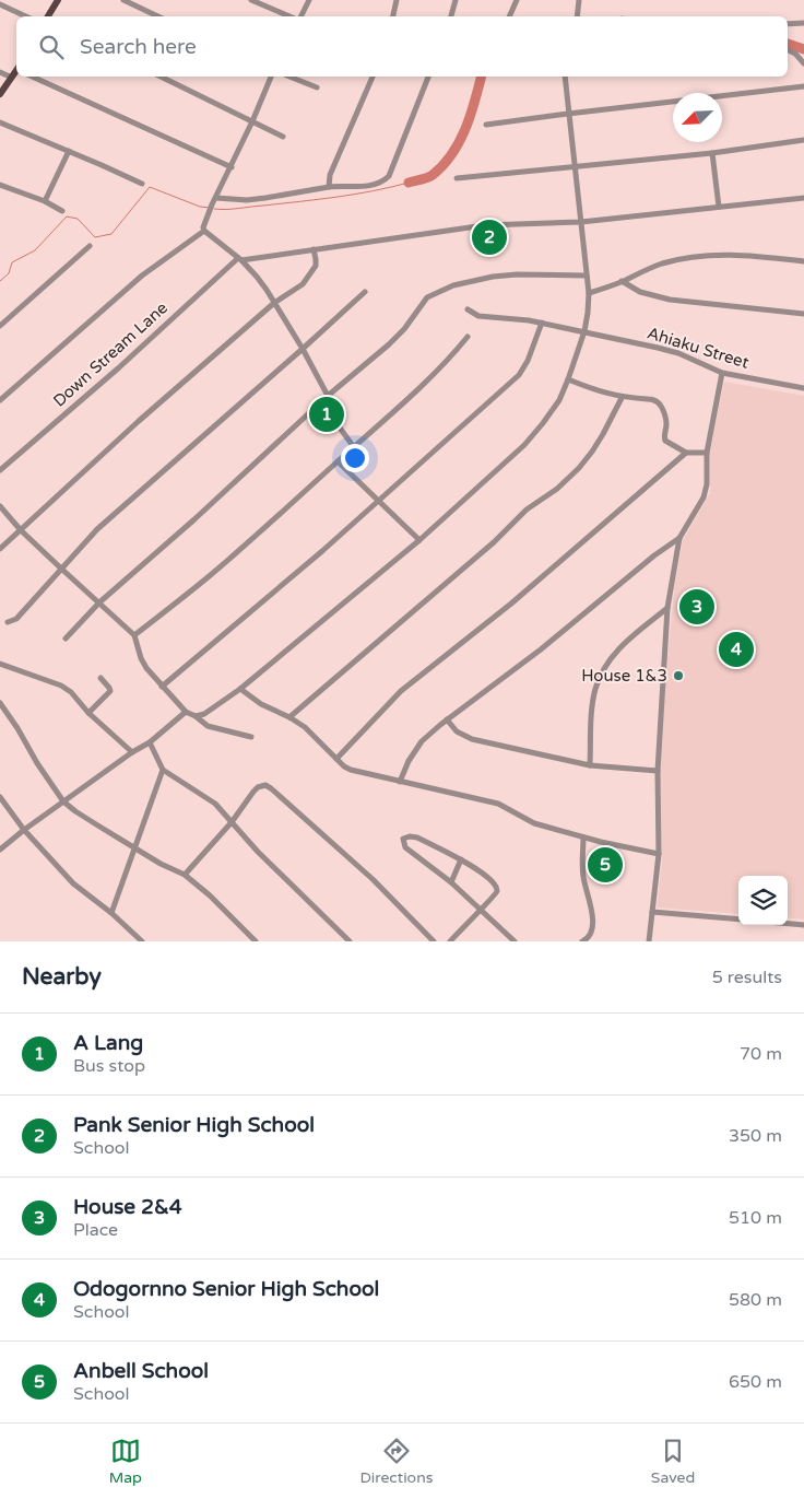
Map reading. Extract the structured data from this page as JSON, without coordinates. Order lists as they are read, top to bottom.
{
  "streets": {
    "street": ["Ahiaku Street", "Down Stream Lane"]
  },
  "places": ["House 1&3"],
  "north": "bottom left",
  "page": {
    "search": "Search here",
    "pins": [
      "2",
      "1",
      "3",
      "4",
      "5"
    ],
    "heading": ["Nearby", "5 results"],
    "list": [
      {
        "mark": "1",
        "name": "A Lang",
        "note": "Bus stop",
        "value": "70 m"
      },
      {
        "mark": "2",
        "name": "Pank Senior High School",
        "note": "School",
        "value": "350 m"
      },
      {
        "mark": "3",
        "name": "House 2&4",
        "note": "Place",
        "value": "510 m"
      },
      {
        "mark": "4",
        "name": "Odogornno Senior High School",
        "note": "School",
        "value": "580 m"
      },
      {
        "mark": "5",
        "name": "Anbell School",
        "note": "School",
        "value": "650 m"
      }
    ],
    "nav": ["Map", "Directions", "Saved"]
  }
}
